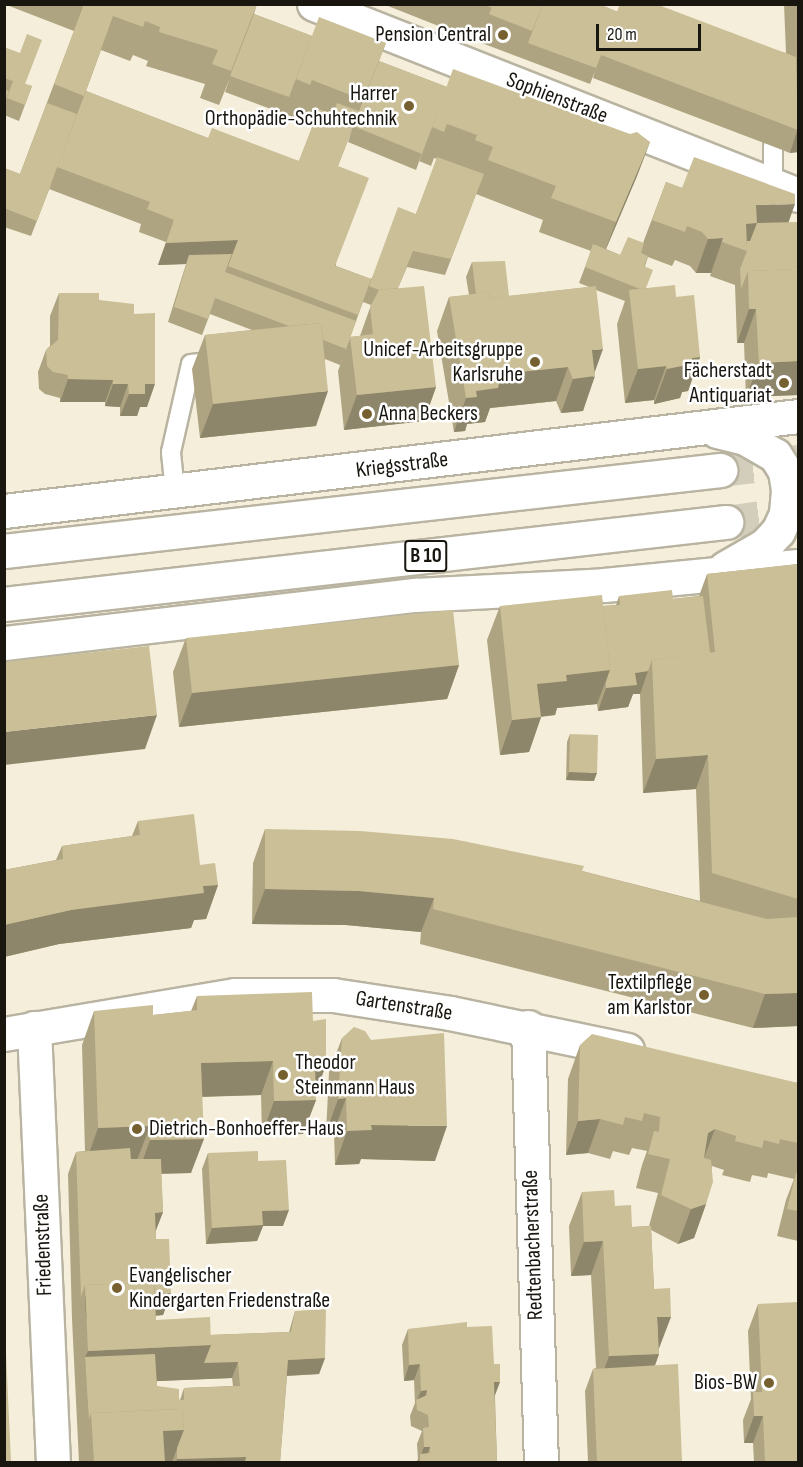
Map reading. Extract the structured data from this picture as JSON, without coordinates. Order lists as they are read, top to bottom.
{
  "streets": {
    "main road": [
      "Sophienstraße",
      "Kriegsstraße",
      "B 10",
      "Gartenstraße",
      "Friedenstraße",
      "Redtenbacherstraße"
    ]
  },
  "crossings": [
    ["Gartenstraße", "Friedenstraße"],
    ["Gartenstraße", "Redtenbacherstraße"]
  ],
  "places": [
    "Pension Central",
    "Harrer Orthopädie-Schuhtechnik",
    "Unicef-Arbeitsgruppe Karlsruhe",
    "Fächerstadt Antiquariat",
    "Anna Beckers",
    "Textilpflege am Karlstor",
    "Theodor Steinmann Haus",
    "Dietrich-Bonhoeffer-Haus",
    "Evangelischer Kindergarten Friedenstraße",
    "Bios-BW"
  ],
  "scale_bar": "20 m"
}
